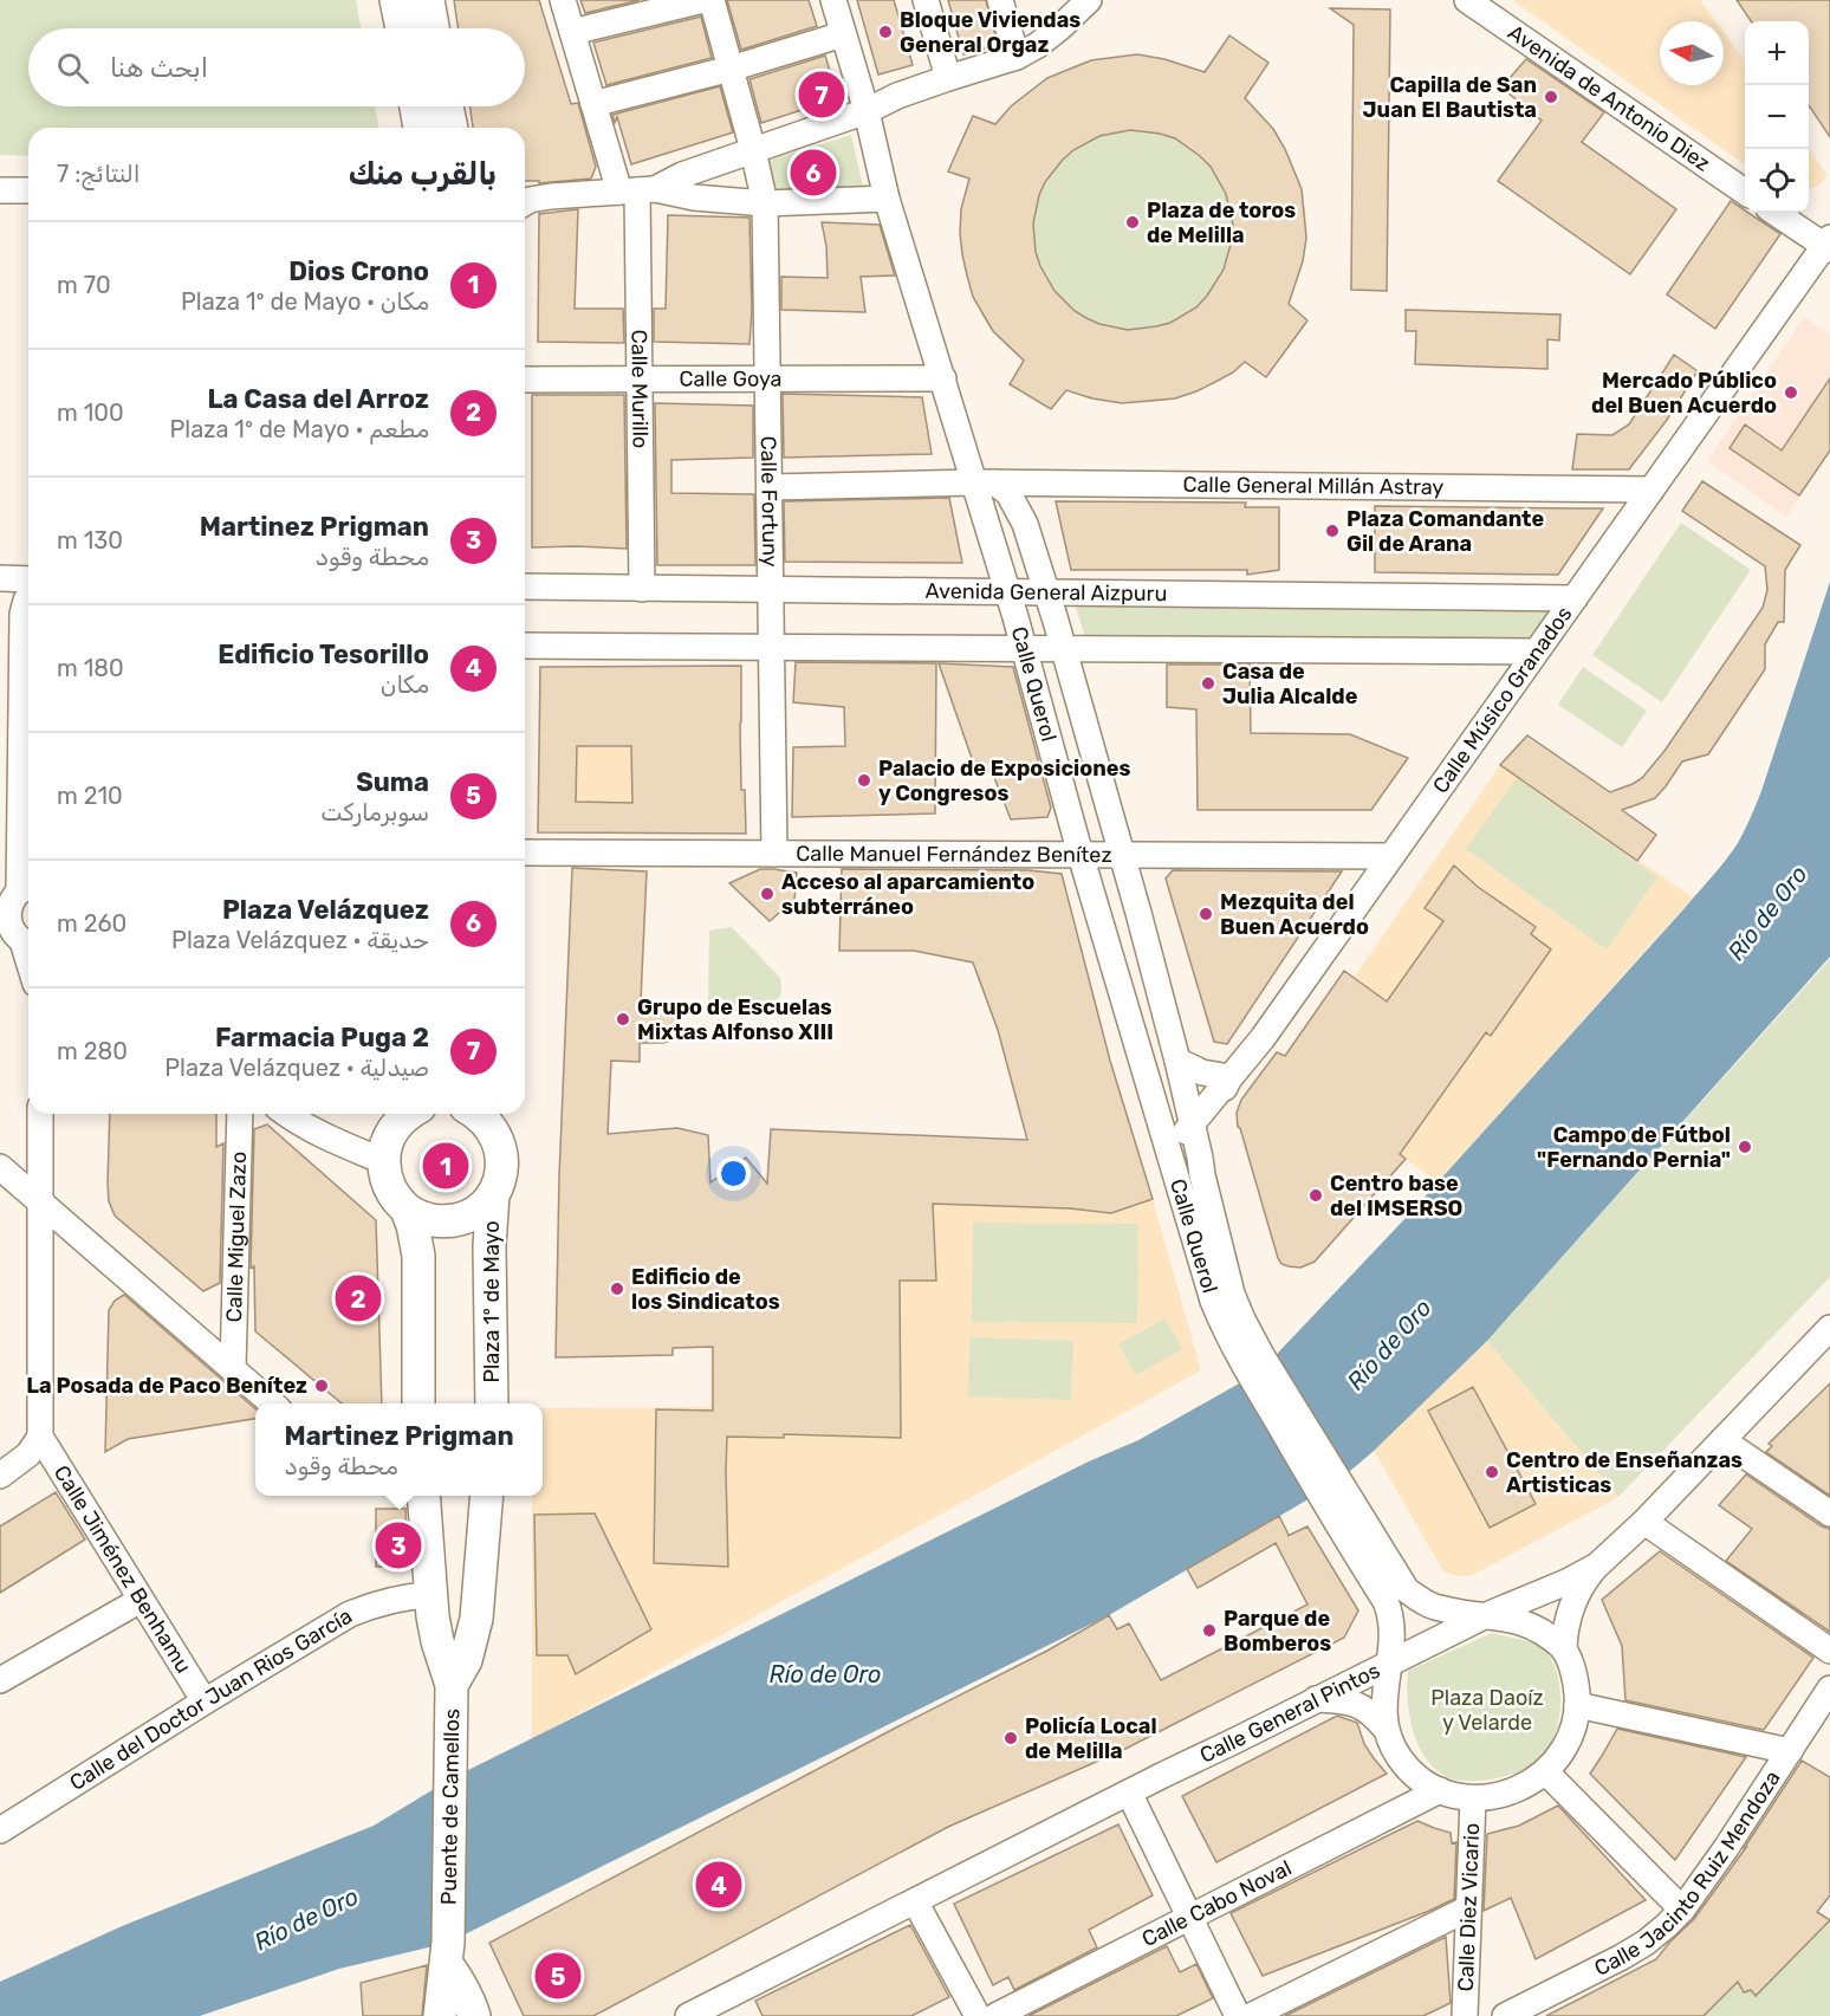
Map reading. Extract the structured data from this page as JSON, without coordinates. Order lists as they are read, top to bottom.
{
  "streets": {
    "main road": ["Plaza 1º de Mayo", "Puente de Camellos"],
    "street": [
      "Avenida de Antonio Diez",
      "Calle Goya",
      "Calle Murillo",
      "Calle General Millán Astray",
      "Calle Fortuny",
      "Avenida General Aizpuru",
      "Calle Querol",
      "Calle Músico Granados",
      "Calle Manuel Fernández Benítez",
      "Calle Miguel Zazo",
      "Calle Jiménez Benhamu",
      "Calle del Doctor Juan Rios García",
      "Calle General Pintos",
      "Calle Jacinto Ruiz Mendoza",
      "Calle Cabo Noval",
      "Calle Diez Vicario"
    ]
  },
  "crossings": [
    ["Calle Goya", "Calle Murillo"],
    ["Calle Goya", "Calle Fortuny"],
    ["Calle Goya", "Calle Querol"],
    ["Calle Murillo", "Avenida General Aizpuru"],
    ["Calle General Millán Astray", "Calle Fortuny"],
    ["Calle General Millán Astray", "Calle Querol"],
    ["Calle General Millán Astray", "Calle Músico Granados"],
    ["Calle Fortuny", "Avenida General Aizpuru"],
    ["Calle Fortuny", "Calle Manuel Fernández Benítez"],
    ["Avenida General Aizpuru", "Calle Querol"],
    ["Avenida General Aizpuru", "Calle Músico Granados"],
    ["Calle Querol", "Calle Músico Granados"],
    ["Calle Querol", "Calle Manuel Fernández Benítez"],
    ["Calle Músico Granados", "Calle Manuel Fernández Benítez"],
    ["Calle Jiménez Benhamu", "Calle del Doctor Juan Rios García"],
    ["Calle General Pintos", "Calle Cabo Noval"],
    ["Calle General Pintos", "Calle Diez Vicario"],
    ["Calle Cabo Noval", "Calle Diez Vicario"]
  ],
  "water": ["Río de Oro"],
  "parks": ["Plaza Daoíz y Velarde"],
  "places": [
    "Bloque Viviendas General Orgaz",
    "Capilla de San Juan El Bautista",
    "Plaza de toros de Melilla",
    "Mercado Público del Buen Acuerdo",
    "Plaza Comandante Gil de Arana",
    "Casa de Julia Alcalde",
    "Palacio de Exposiciones y Congresos",
    "Acceso al aparcamiento subterráneo",
    "Mezquita del Buen Acuerdo",
    "Grupo de Escuelas Mixtas Alfonso XIII",
    "Campo de Fútbol \"Fernando Pernia\"",
    "Centro base del IMSERSO",
    "Edificio de los Sindicatos",
    "La Posada de Paco Benítez",
    "Centro de Enseñanzas Artisticas",
    "Parque de Bomberos",
    "Policía Local de Melilla"
  ],
  "north": "left",
  "page": {
    "map_buttons": ["+", "−"],
    "search": "ابحث هنا",
    "pins": [
      "7",
      "6",
      "1",
      "2",
      "3",
      "4",
      "5"
    ],
    "heading": ["بالقرب منك", "النتائج: 7"],
    "list": [
      {
        "mark": "1",
        "name": "Dios Crono",
        "note": "مكان · Plaza 1º de Mayo",
        "value": "70 m"
      },
      {
        "mark": "2",
        "name": "La Casa del Arroz",
        "note": "مطعم · Plaza 1º de Mayo",
        "value": "100 m"
      },
      {
        "mark": "3",
        "name": "Martinez Prigman",
        "note": "محطة وقود",
        "value": "130 m"
      },
      {
        "mark": "4",
        "name": "Edificio Tesorillo",
        "note": "مكان",
        "value": "180 m"
      },
      {
        "mark": "5",
        "name": "Suma",
        "note": "سوبرماركت",
        "value": "210 m"
      },
      {
        "mark": "6",
        "name": "Plaza Velázquez",
        "note": "حديقة · Plaza Velázquez",
        "value": "260 m"
      },
      {
        "mark": "7",
        "name": "Farmacia Puga 2",
        "note": "صيدلية · Plaza Velázquez",
        "value": "280 m"
      }
    ],
    "popup": ["Martinez Prigman", "محطة وقود"]
  }
}
